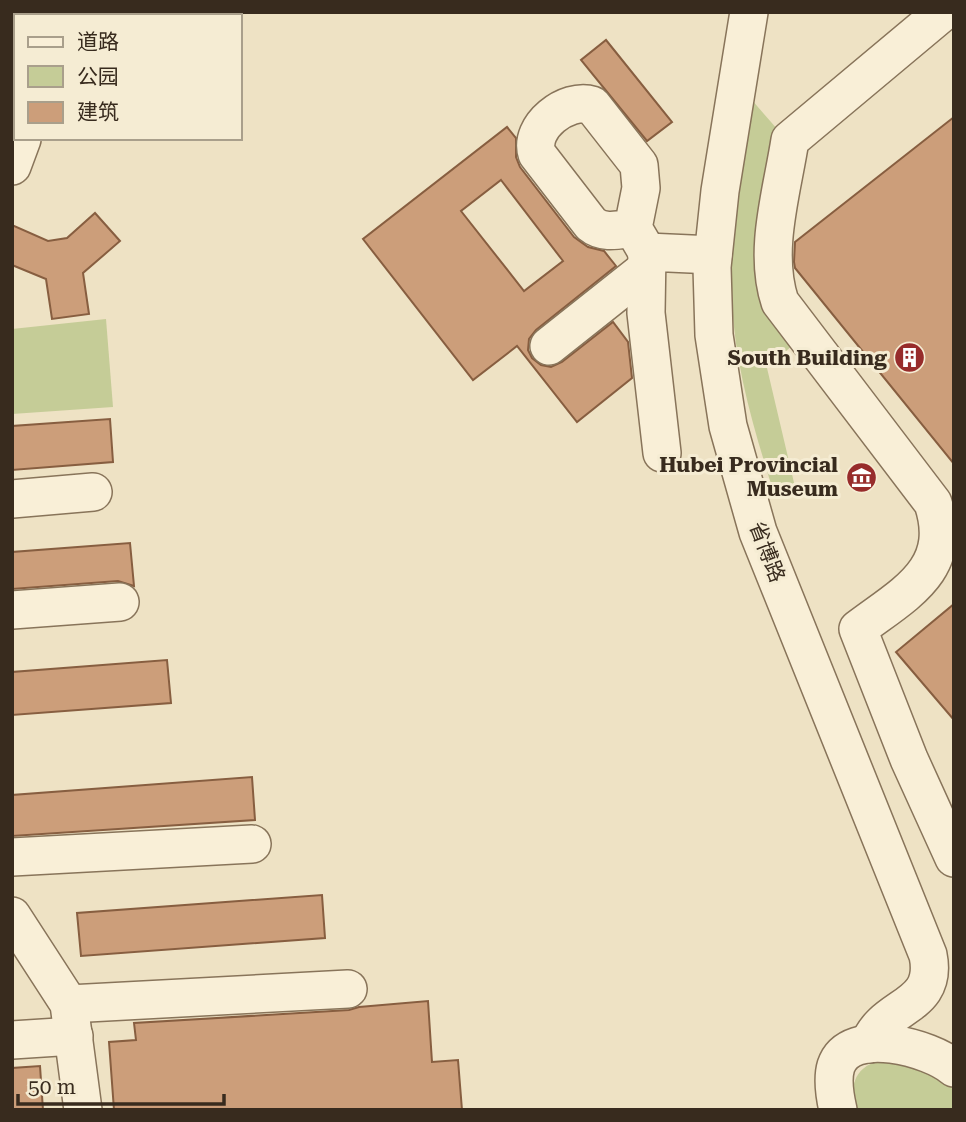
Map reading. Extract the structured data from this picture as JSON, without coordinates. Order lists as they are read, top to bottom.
{
  "streets": {
    "street": ["省博路"]
  },
  "places": {
    "building": ["South Building"],
    "museum": ["Hubei Provincial Museum"]
  },
  "legend": ["道路", "公园", "建筑"],
  "scale_bar": "50 m"
}
